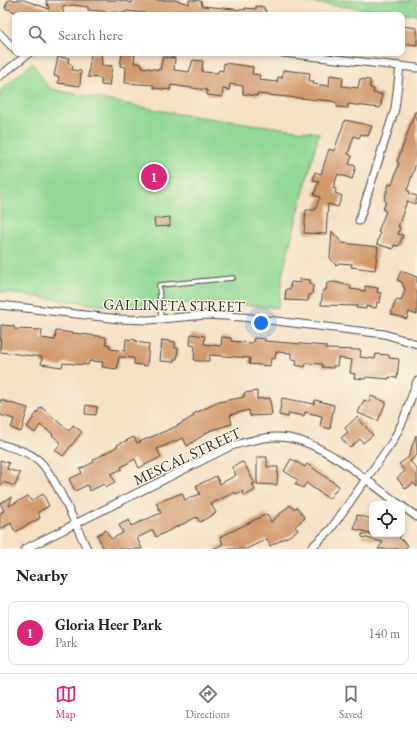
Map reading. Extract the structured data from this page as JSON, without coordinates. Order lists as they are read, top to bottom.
{
  "streets": {
    "street": ["GALLINETA STREET", "MESCAL STREET"]
  },
  "page": {
    "search": "Search here",
    "pins": "1",
    "heading": "Nearby",
    "list": [
      {
        "mark": "1",
        "name": "Gloria Heer Park",
        "note": "Park",
        "value": "140 m"
      }
    ],
    "nav": ["Map", "Directions", "Saved"]
  }
}
